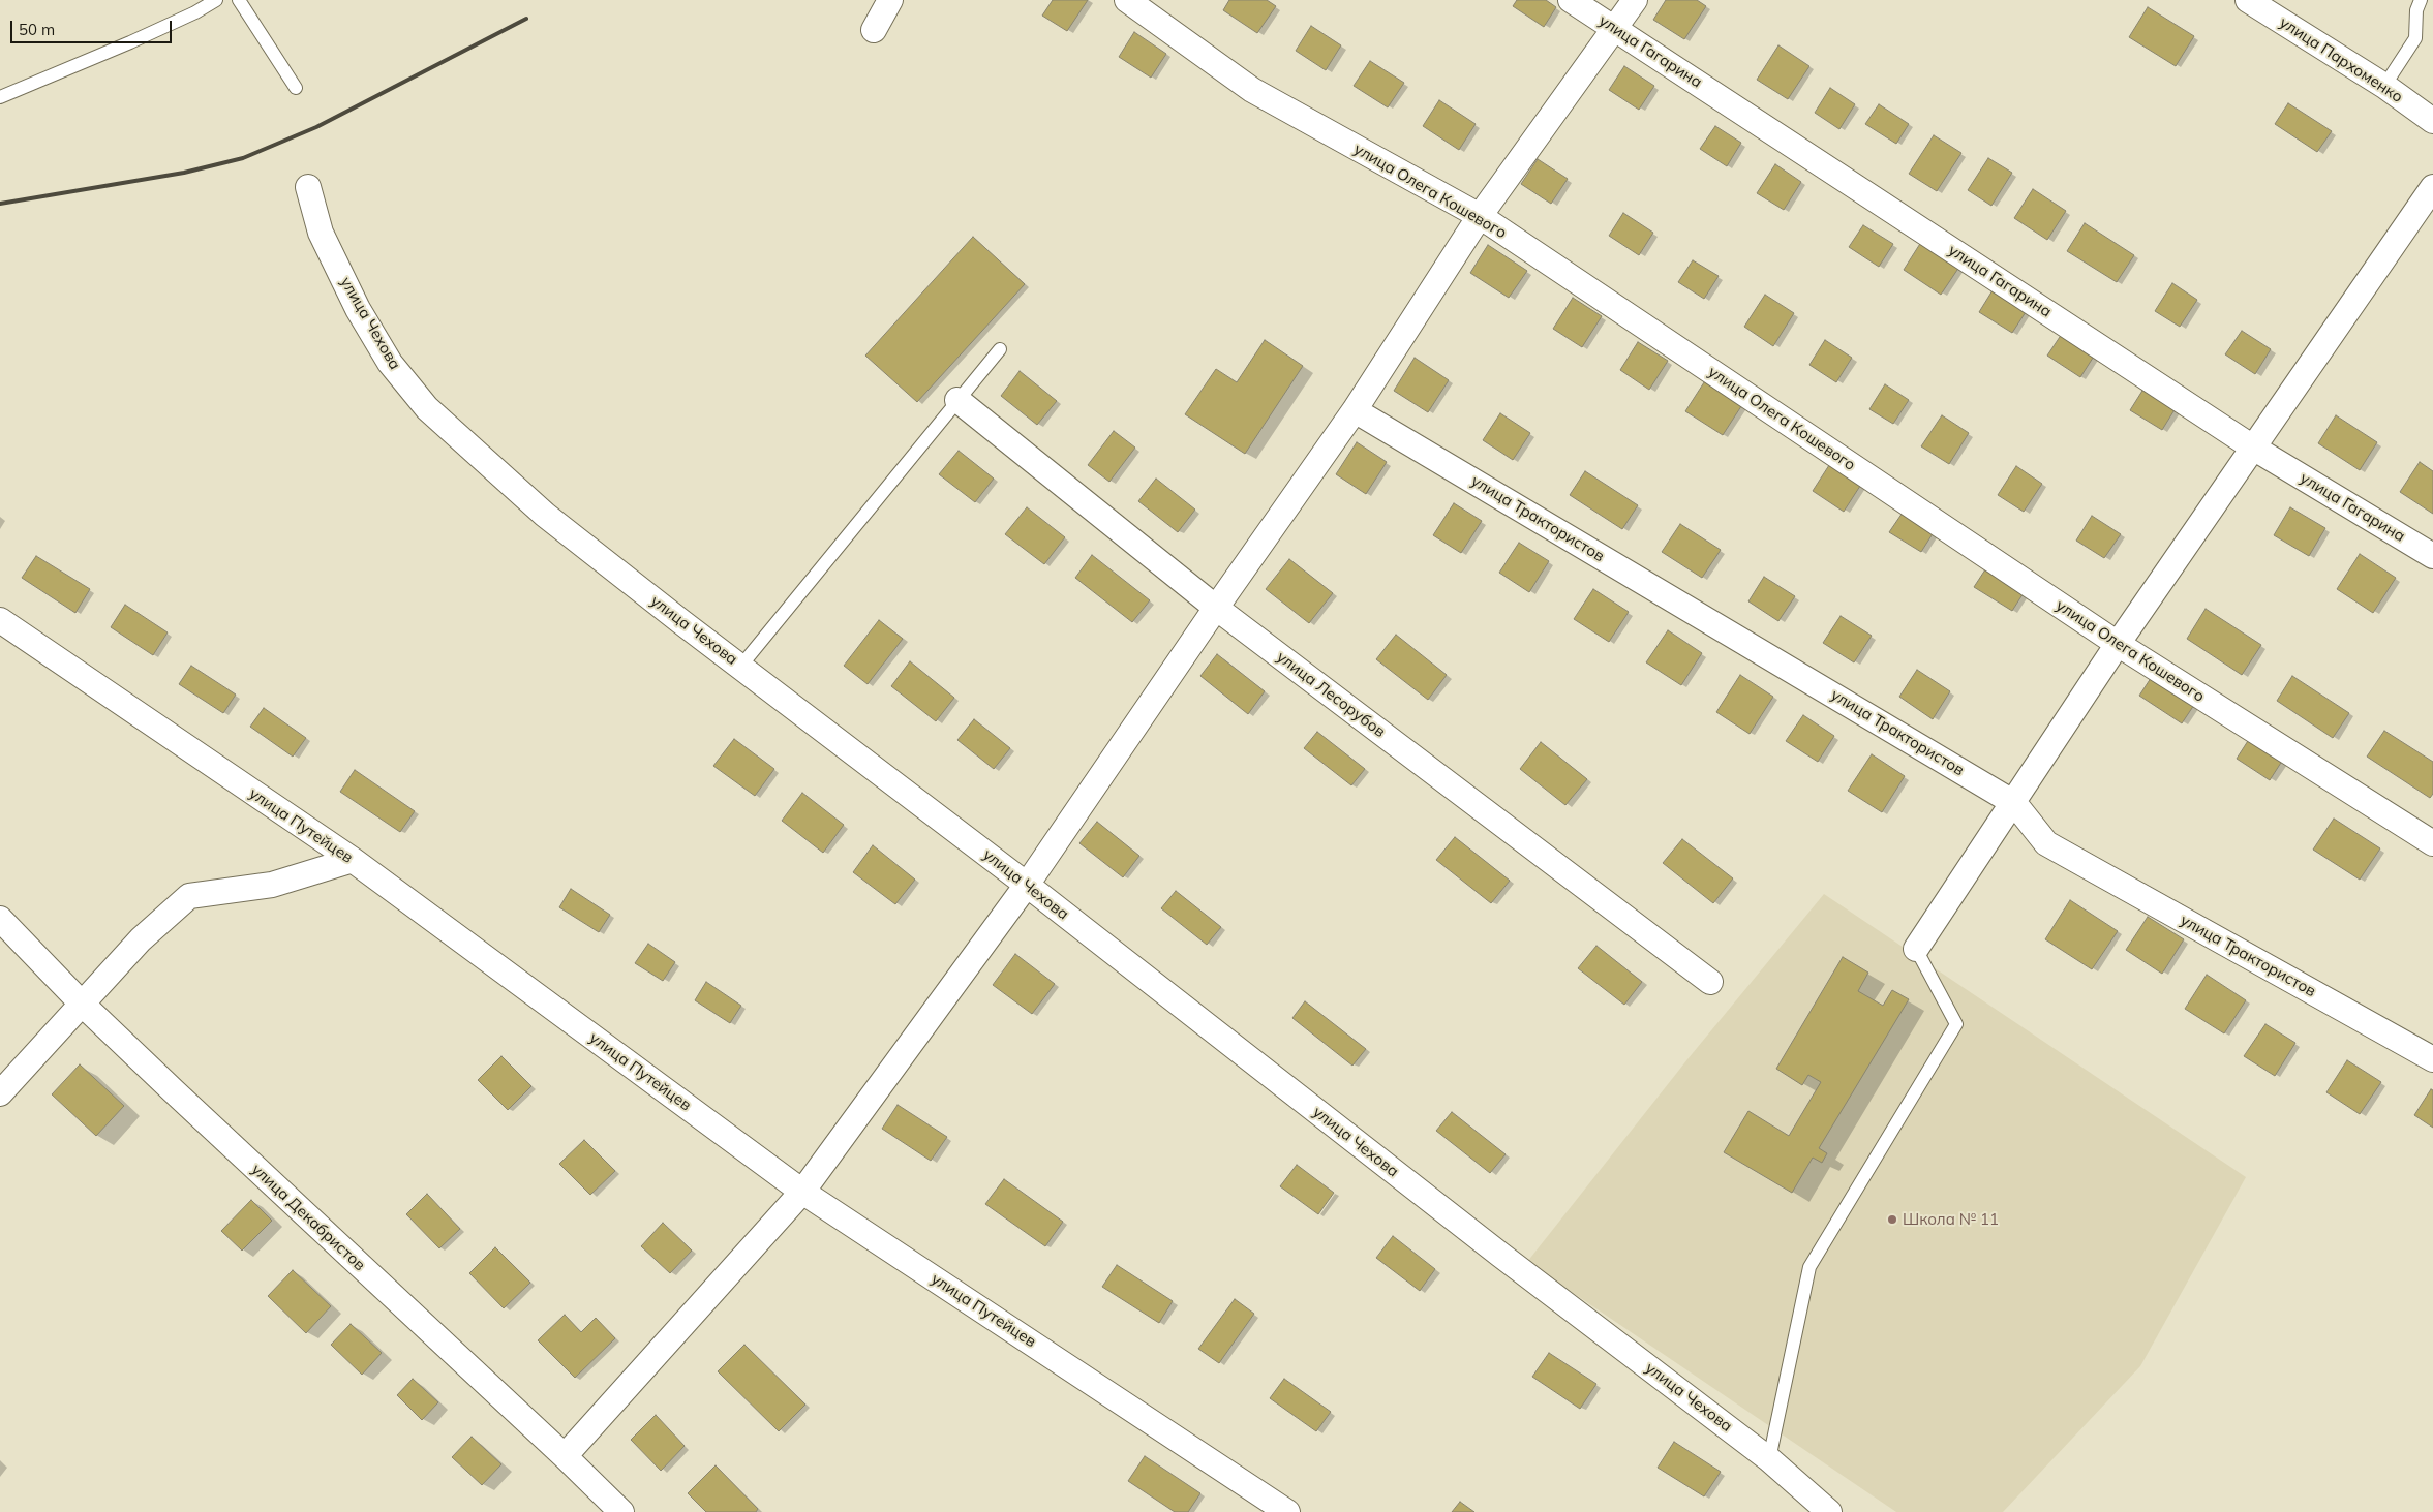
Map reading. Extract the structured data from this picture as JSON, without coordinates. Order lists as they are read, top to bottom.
{
  "streets": {
    "street": [
      "улица Гагарина",
      "улица Пархоменко",
      "улица Олега Кошевого",
      "улица Чехова",
      "улица Трактористов",
      "улица Лесорубов",
      "улица Путейцев",
      "улица Декабристов"
    ]
  },
  "places": ["Школа № 11"],
  "scale_bar": "50 m"
}
